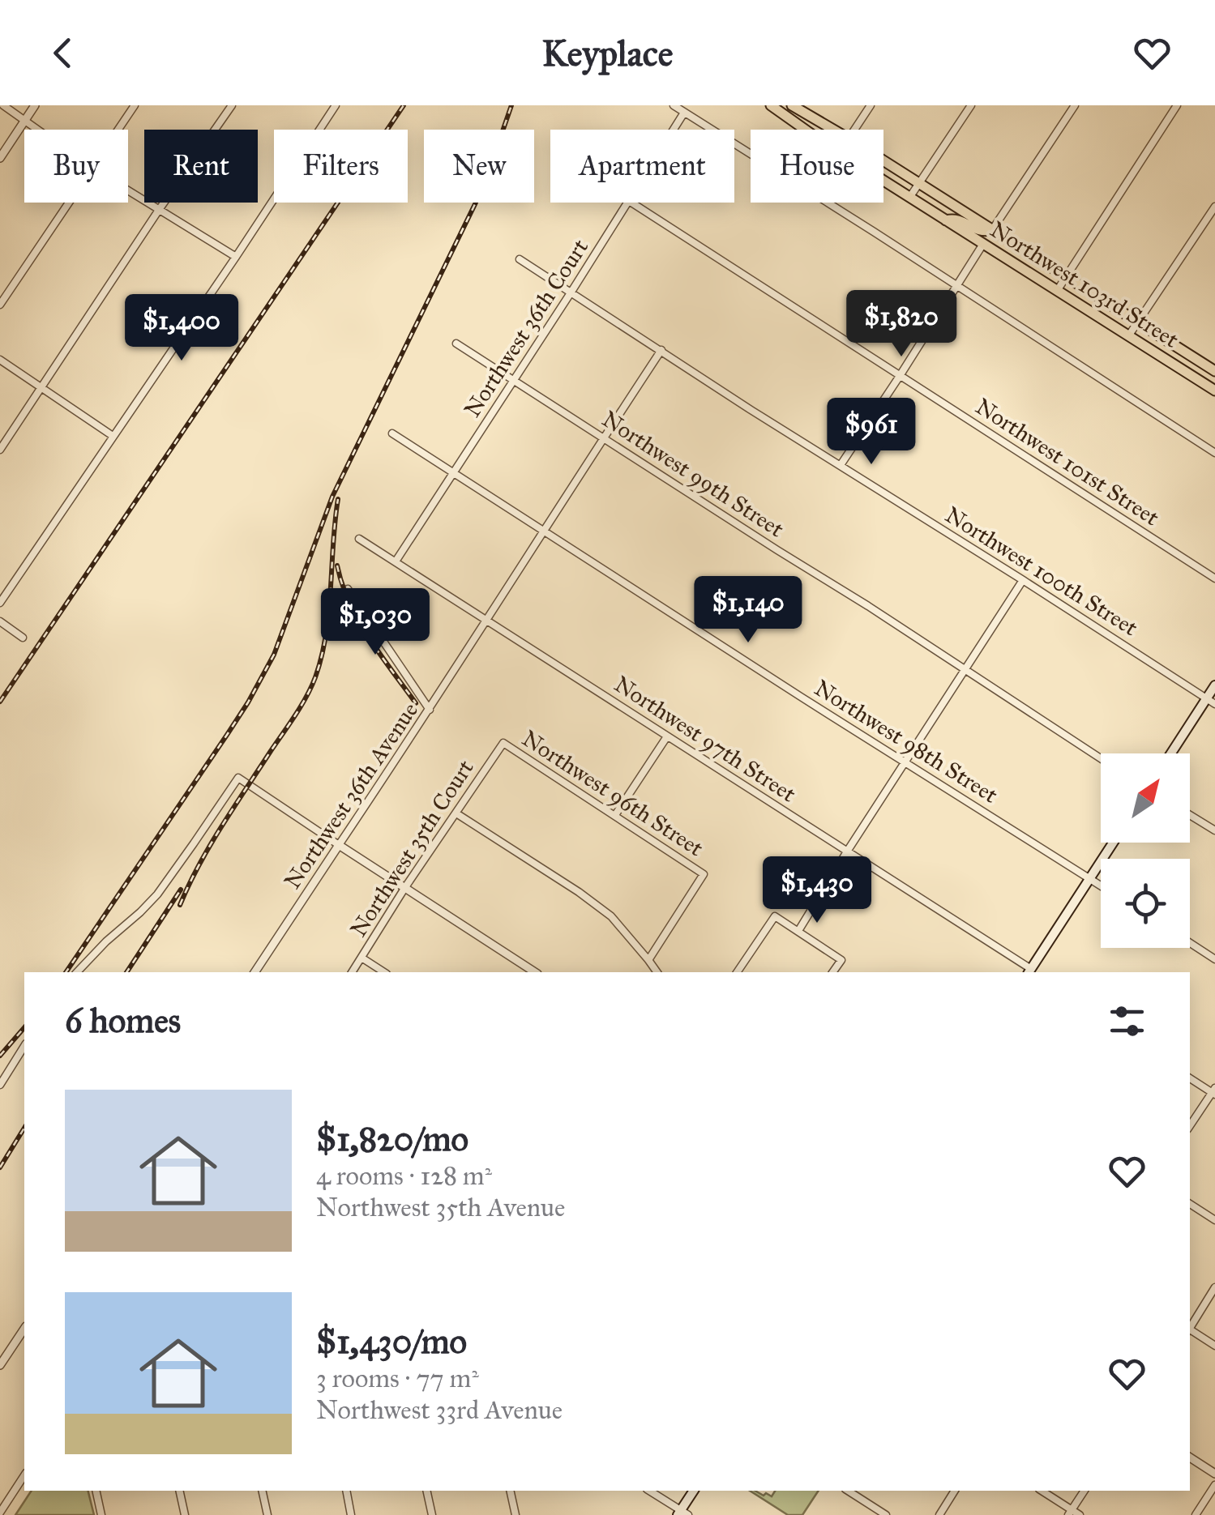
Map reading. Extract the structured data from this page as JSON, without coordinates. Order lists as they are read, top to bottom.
{
  "streets": {
    "main road": ["Northwest 103rd Street"],
    "street": [
      "Northwest 36th Court",
      "Northwest 101st Street",
      "Northwest 99th Street",
      "Northwest 100th Street",
      "Northwest 97th Street",
      "Northwest 98th Street",
      "Northwest 96th Street",
      "Northwest 36th Avenue",
      "Northwest 35th Court"
    ]
  },
  "crossings": [
    ["Northwest 36th Court", "Northwest 99th Street"],
    ["Northwest 36th Court", "Northwest 100th Street"],
    ["Northwest 36th Court", "Northwest 97th Street"],
    ["Northwest 36th Court", "Northwest 98th Street"],
    ["Northwest 99th Street", "Northwest 36th Avenue"],
    ["Northwest 100th Street", "Northwest 36th Avenue"],
    ["Northwest 97th Street", "Northwest 36th Avenue"],
    ["Northwest 98th Street", "Northwest 36th Avenue"],
    ["Northwest 96th Street", "Northwest 35th Court"]
  ],
  "north": "top right",
  "page": {
    "header": "Keyplace",
    "chip": [
      "Buy",
      "Rent",
      "Filters",
      "New",
      "Apartment",
      "House"
    ],
    "price": [
      "$1,820",
      "$1,400",
      "$961",
      "$1,140",
      "$1,030",
      "$1,430"
    ],
    "heading": "6 homes",
    "list": [
      {
        "name": "$1,820/mo",
        "note": "4 rooms · 128 m² · Northwest 35th Avenue"
      },
      {
        "name": "$1,430/mo",
        "note": "3 rooms · 77 m² · Northwest 33rd Avenue"
      }
    ]
  }
}
